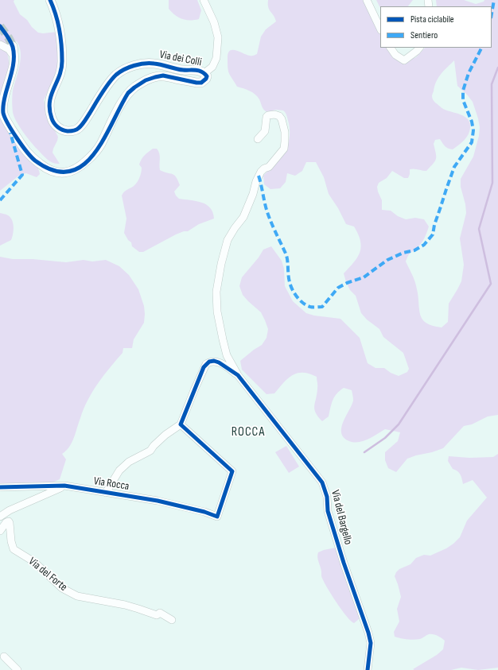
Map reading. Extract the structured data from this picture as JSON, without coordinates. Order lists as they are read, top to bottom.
{
  "streets": {
    "street": [
      "Via dei Colli",
      "Via Rocca",
      "Via del Bargello",
      "Via del Forte"
    ]
  },
  "districts": ["ROCCA"],
  "legend": ["Pista ciclabile", "Sentiero"]
}
